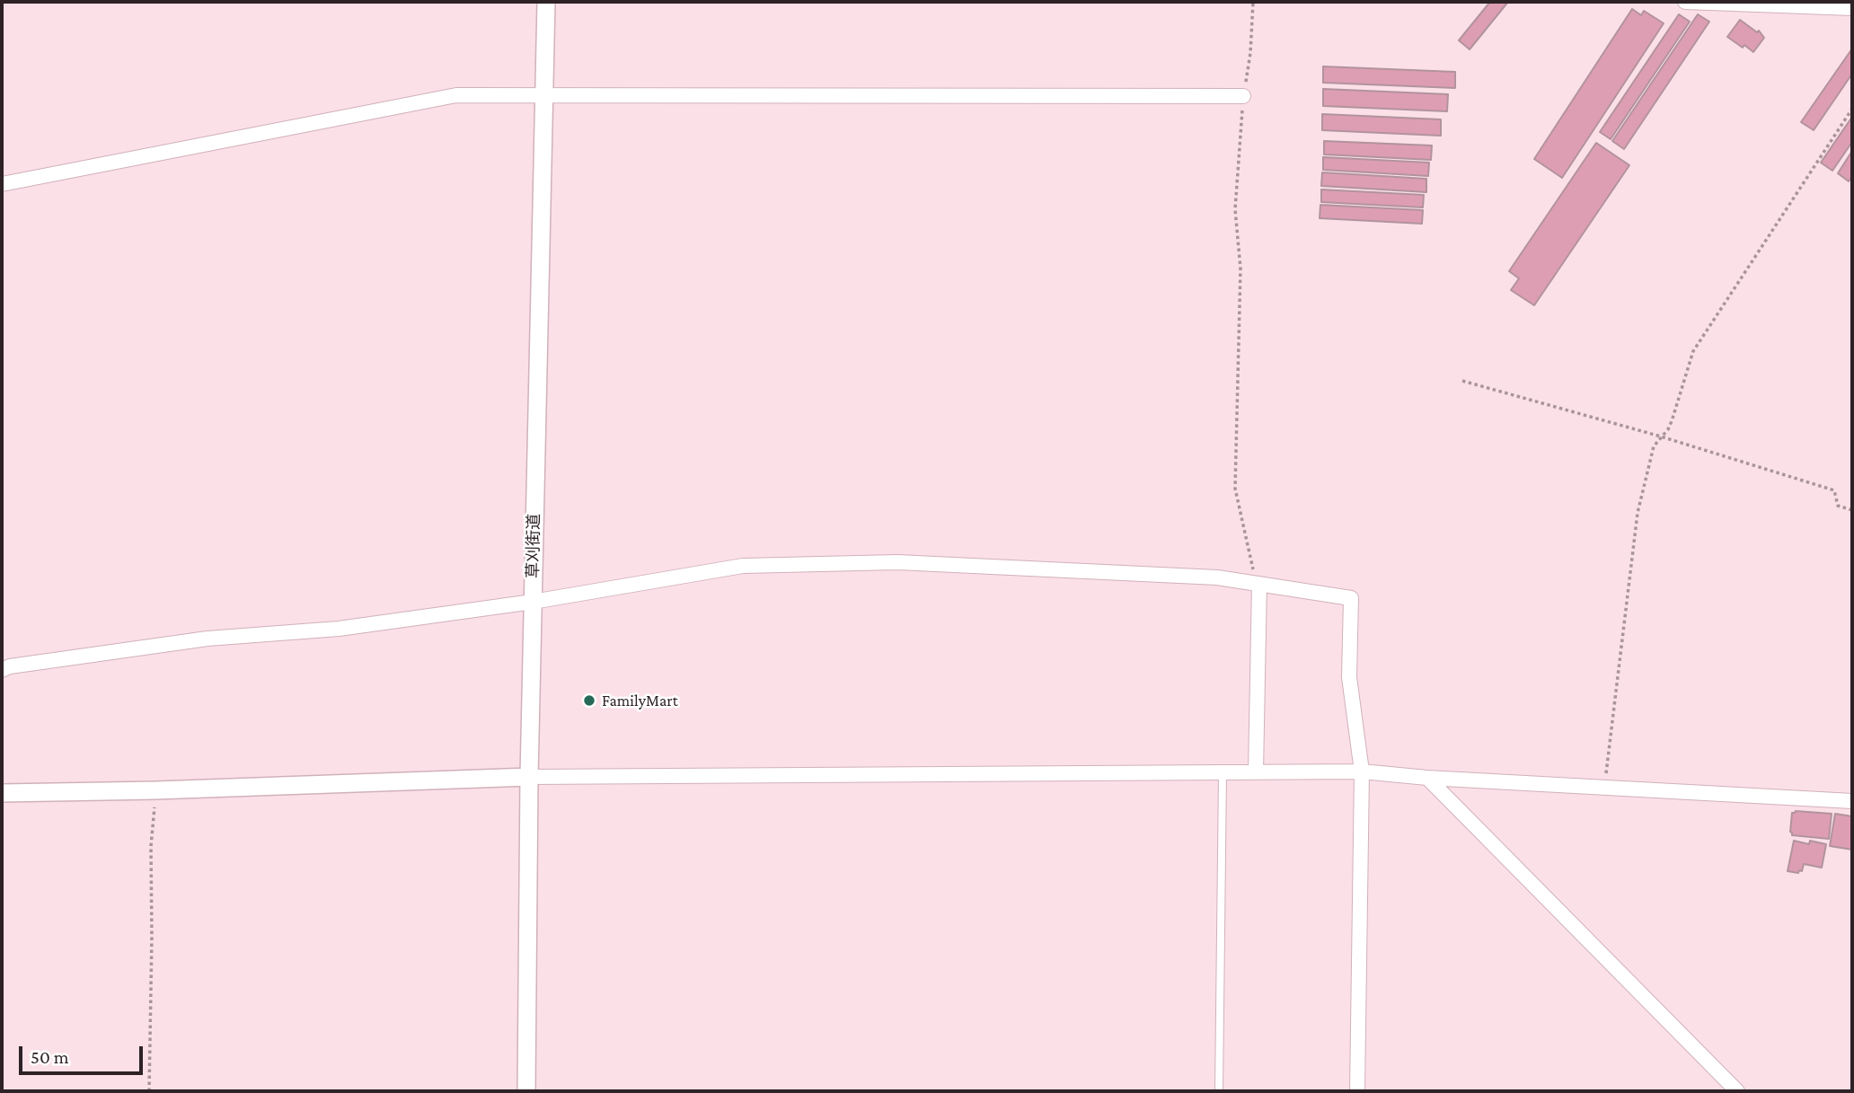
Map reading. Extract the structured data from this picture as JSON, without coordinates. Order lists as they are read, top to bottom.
{
  "streets": {
    "street": ["草刈街道"]
  },
  "places": ["FamilyMart"],
  "scale_bar": "50 m"
}
